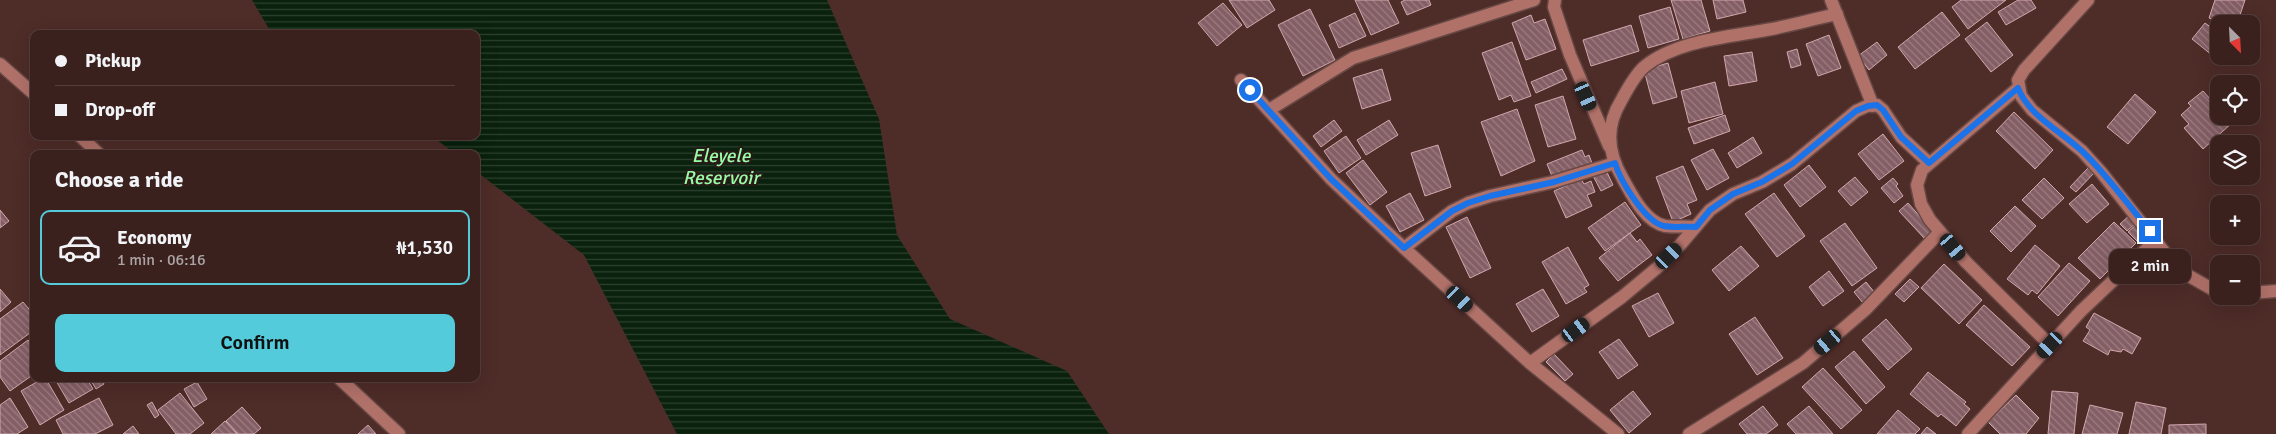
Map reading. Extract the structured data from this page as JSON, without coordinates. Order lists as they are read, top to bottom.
{
  "water": ["Eleyele Reservoir"],
  "north": "bottom right",
  "page": {
    "map_buttons": ["+", "−"],
    "banner": ["Pickup", "Drop-off"],
    "heading": "Choose a ride",
    "list": [
      {
        "name": "Economy",
        "note": "1 min · 06:16",
        "value": "₦1,530"
      }
    ],
    "bubble": "2 min",
    "buttons": "Confirm"
  }
}
